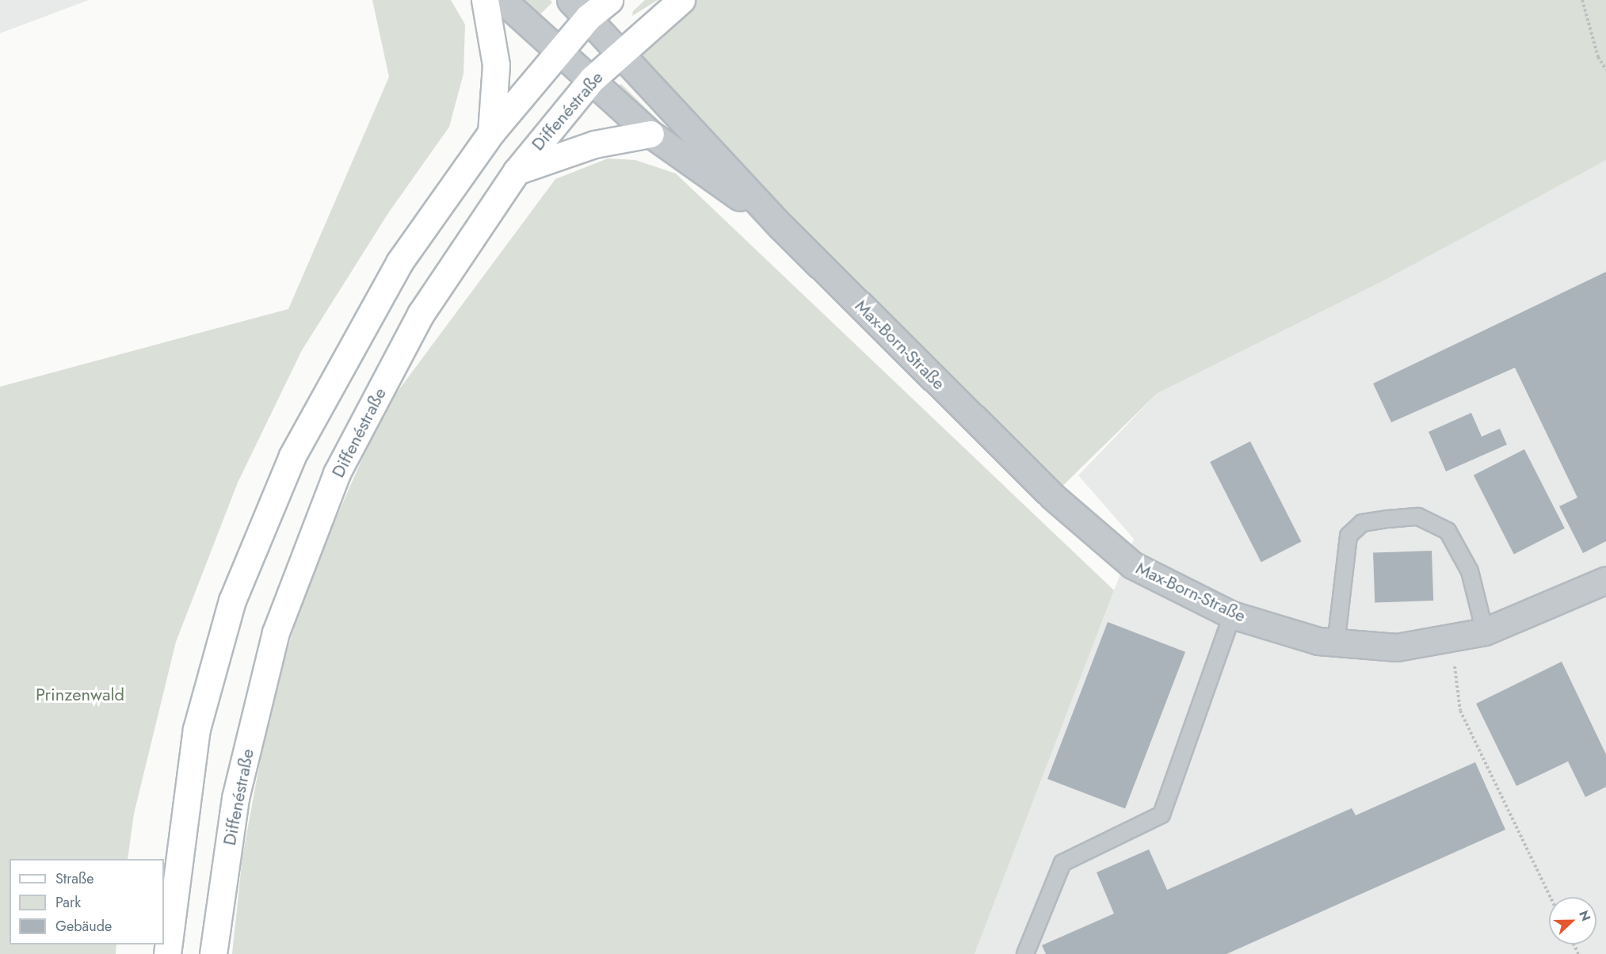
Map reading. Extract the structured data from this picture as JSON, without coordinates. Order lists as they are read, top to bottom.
{
  "streets": {
    "main road": ["Diffenéstraße"],
    "street": ["Max-Born-Straße"]
  },
  "crossings": [
    ["Diffenéstraße", "Max-Born-Straße"]
  ],
  "parks": ["Prinzenwald"],
  "legend": ["Straße", "Park", "Gebäude"],
  "north": "right"
}
